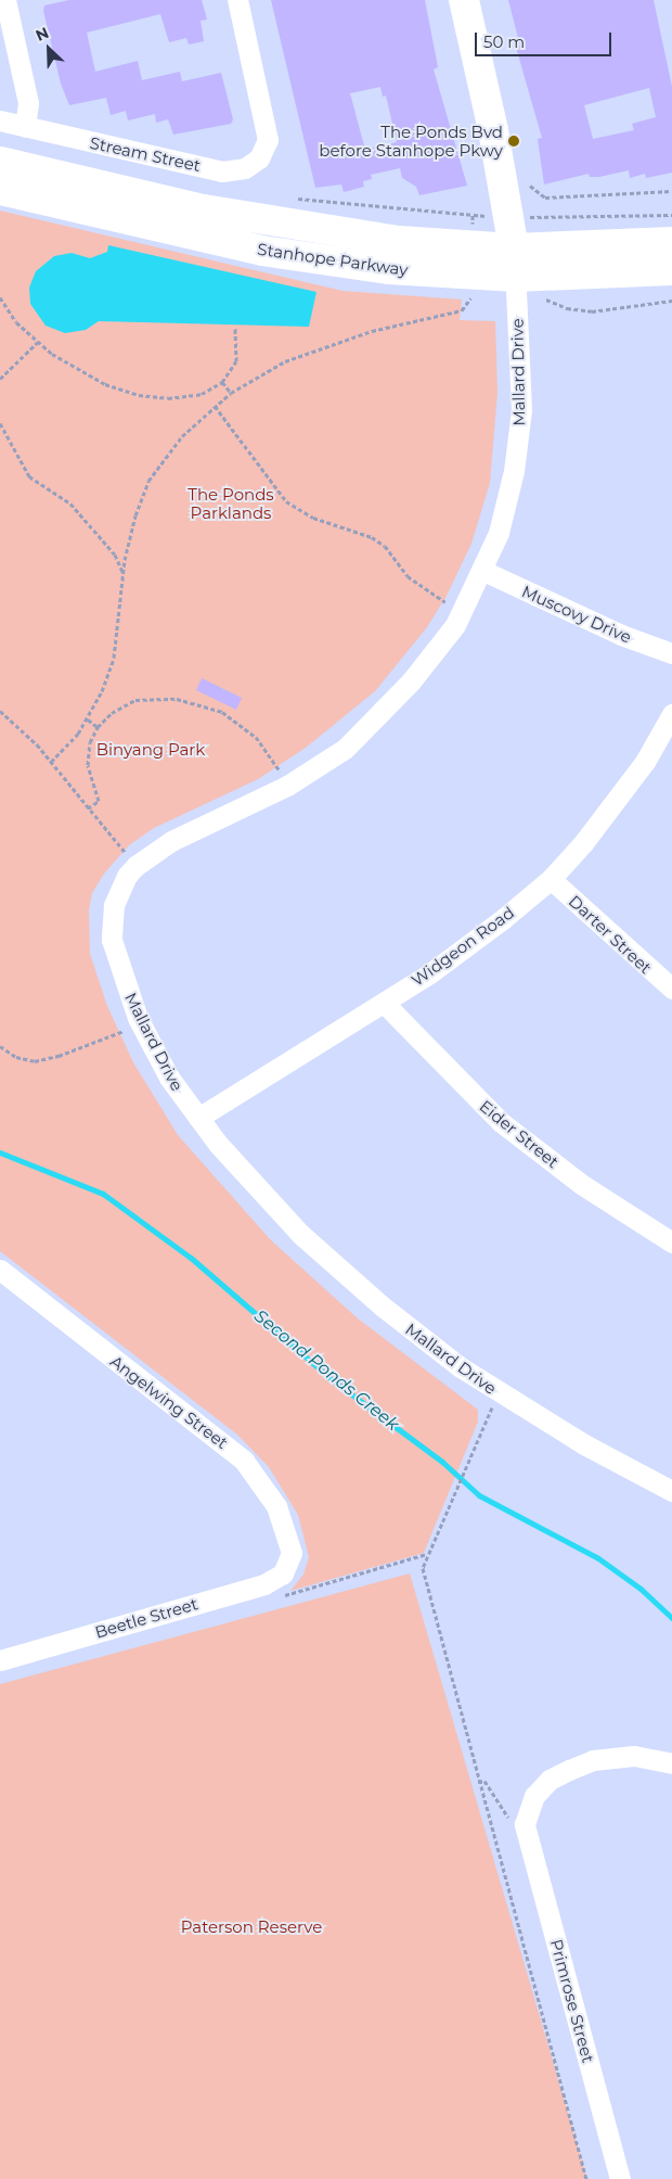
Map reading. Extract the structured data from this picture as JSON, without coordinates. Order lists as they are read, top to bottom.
{
  "streets": {
    "main road": ["Stanhope Parkway"],
    "street": [
      "Stream Street",
      "Mallard Drive",
      "Muscovy Drive",
      "Darter Street",
      "Widgeon Road",
      "Eider Street",
      "Angelwing Street",
      "Beetle Street",
      "Primrose Street"
    ]
  },
  "crossings": [
    ["Stanhope Parkway", "Mallard Drive"],
    ["Mallard Drive", "Muscovy Drive"],
    ["Mallard Drive", "Widgeon Road"],
    ["Darter Street", "Widgeon Road"],
    ["Widgeon Road", "Eider Street"],
    ["Angelwing Street", "Beetle Street"]
  ],
  "water": ["Second Ponds Creek"],
  "parks": ["The Ponds Parklands", "Binyang Park", "Paterson Reserve"],
  "places": ["The Ponds Bvd before Stanhope Pkwy"],
  "scale_bar": "50 m",
  "north": "top left"
}
